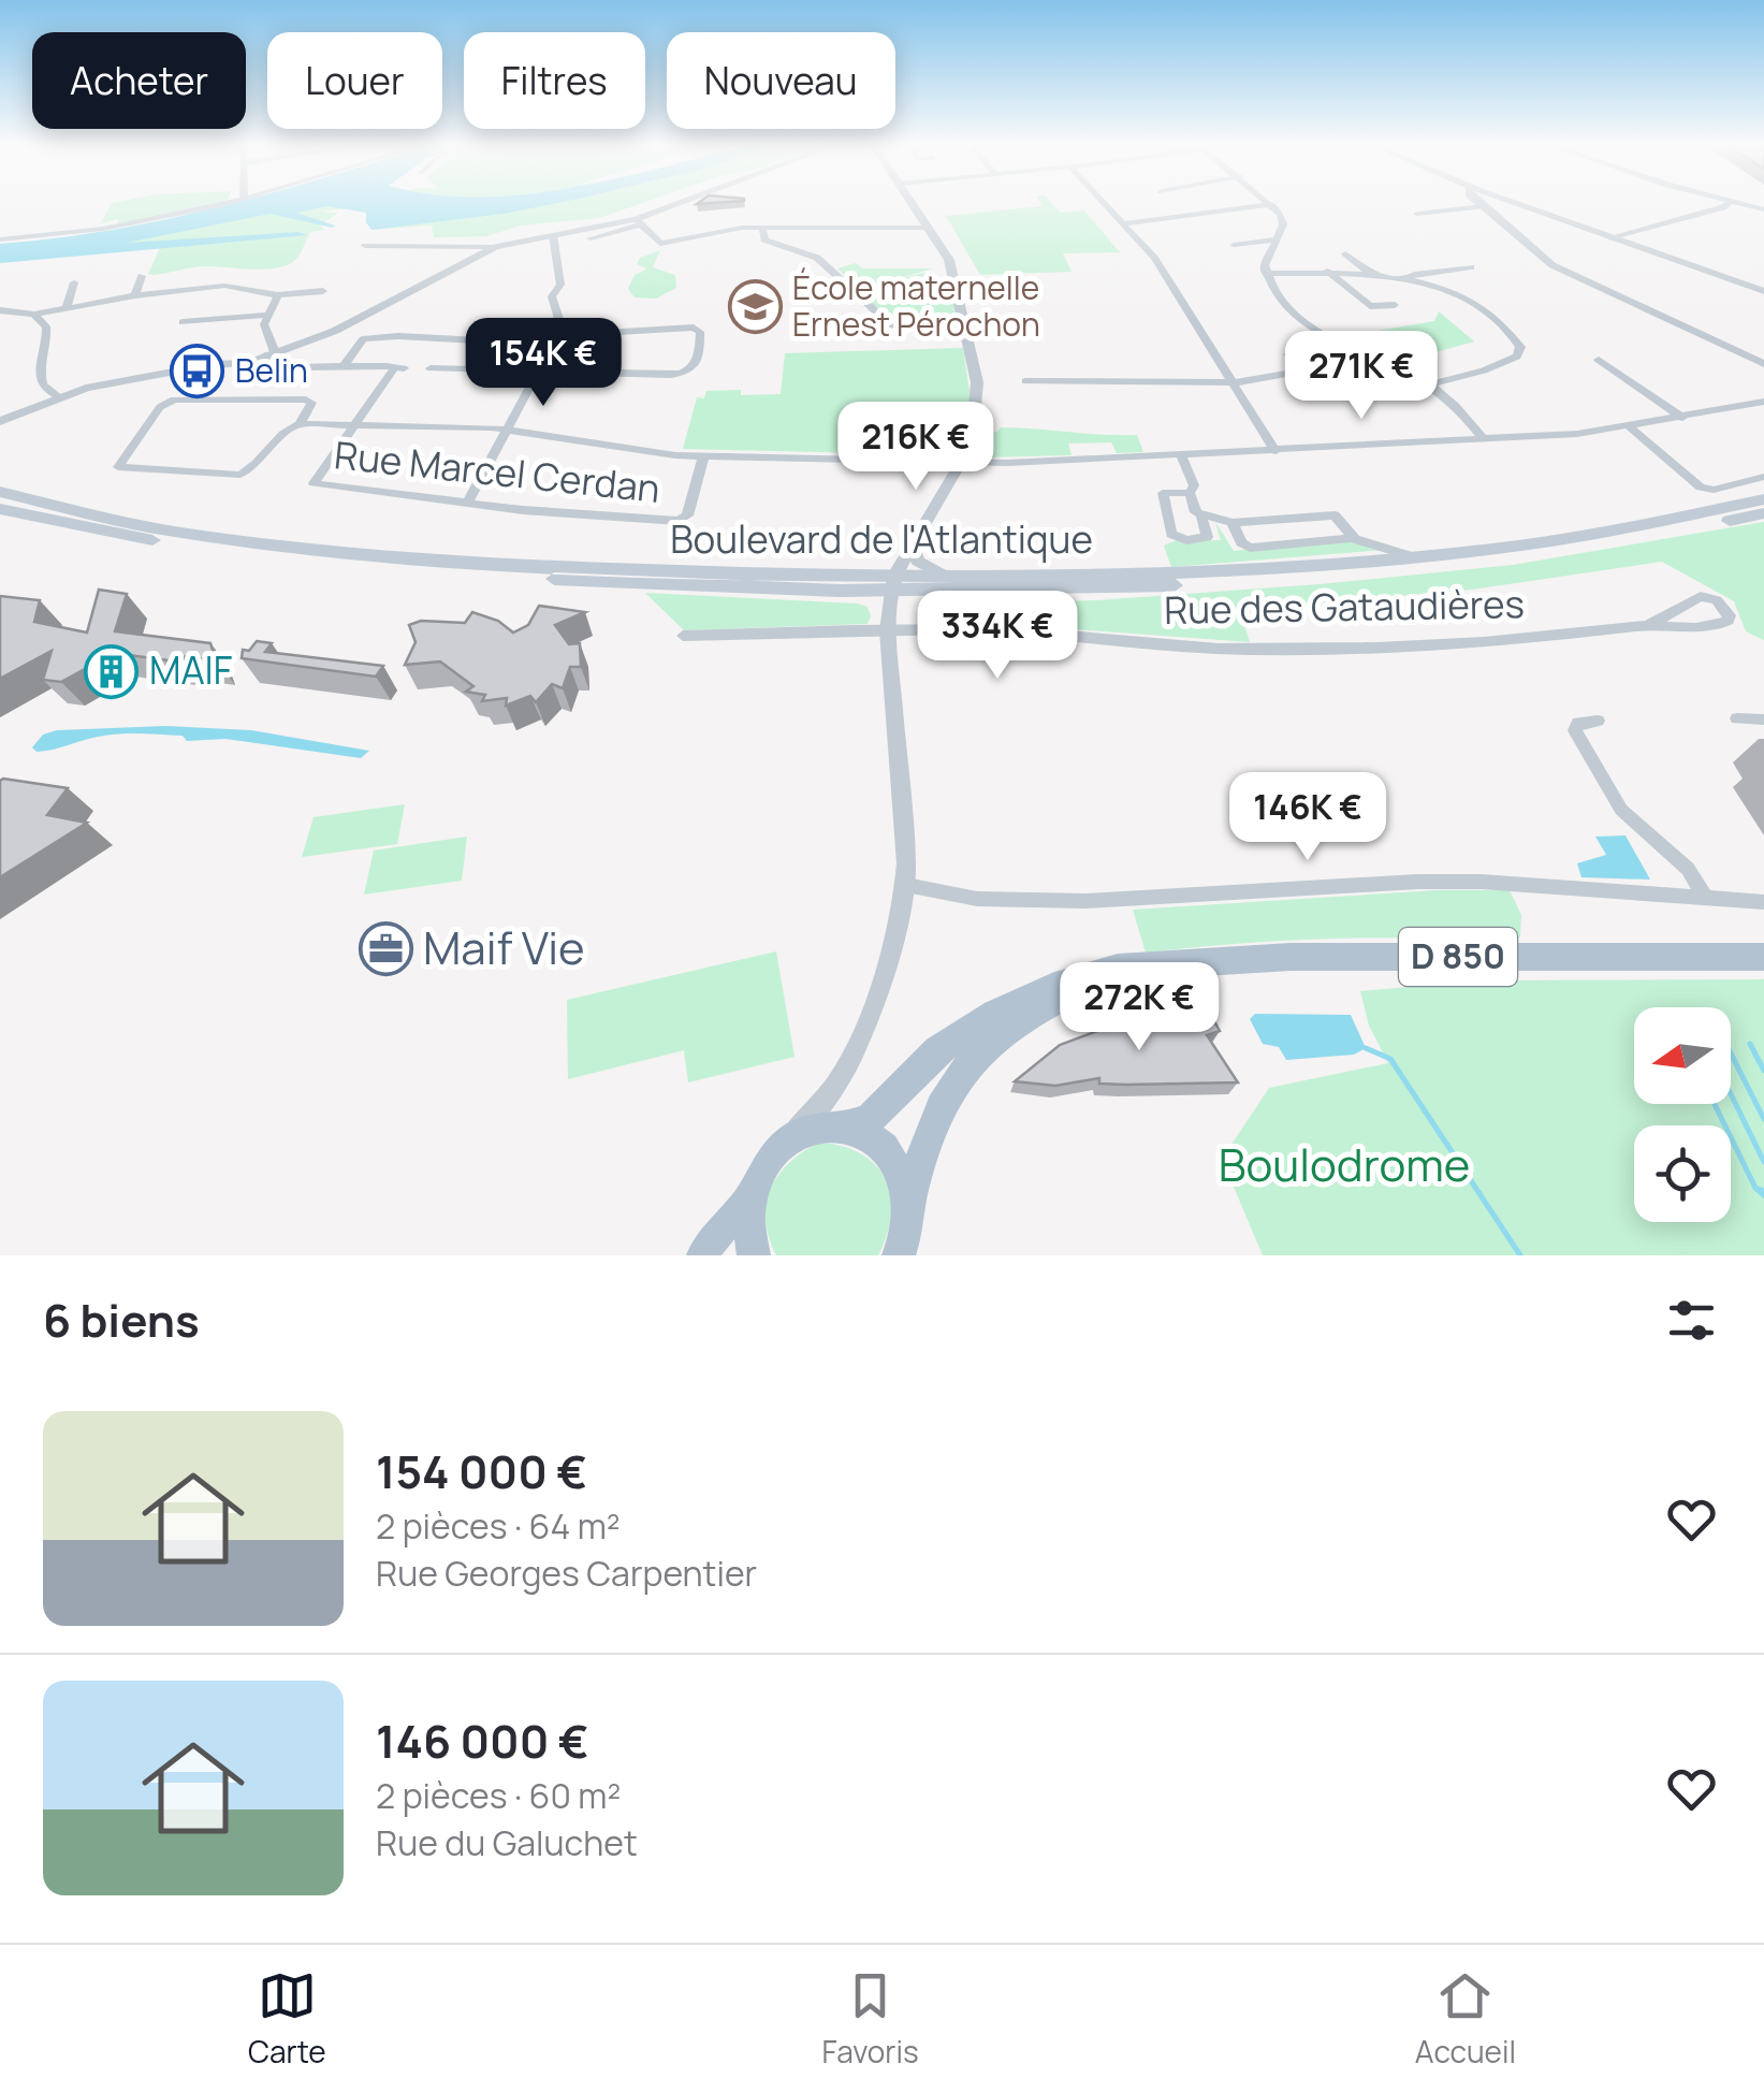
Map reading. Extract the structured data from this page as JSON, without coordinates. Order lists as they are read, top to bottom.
{
  "streets": {
    "main road": ["Boulevard de l'Atlantique", "D 850"],
    "street": ["Rue Marcel Cerdan", "Rue des Gataudières"]
  },
  "parks": ["Boulodrome"],
  "places": {
    "school or university": ["École maternelle Ernest Pérochon"],
    "bus stop": ["Belin"],
    "building": ["MAIF"],
    "office": ["Maif Vie"]
  },
  "north": "left",
  "page": {
    "chip": [
      "Acheter",
      "Louer",
      "Filtres",
      "Nouveau"
    ],
    "price": [
      "154K €",
      "271K €",
      "216K €",
      "334K €",
      "146K €",
      "272K €"
    ],
    "heading": "6 biens",
    "list": [
      {
        "name": "154 000 €",
        "note": "2 pièces · 64 m² · Rue Georges Carpentier"
      },
      {
        "name": "146 000 €",
        "note": "2 pièces · 60 m² · Rue du Galuchet"
      }
    ],
    "tabs": ["Carte", "Favoris", "Accueil"]
  }
}
